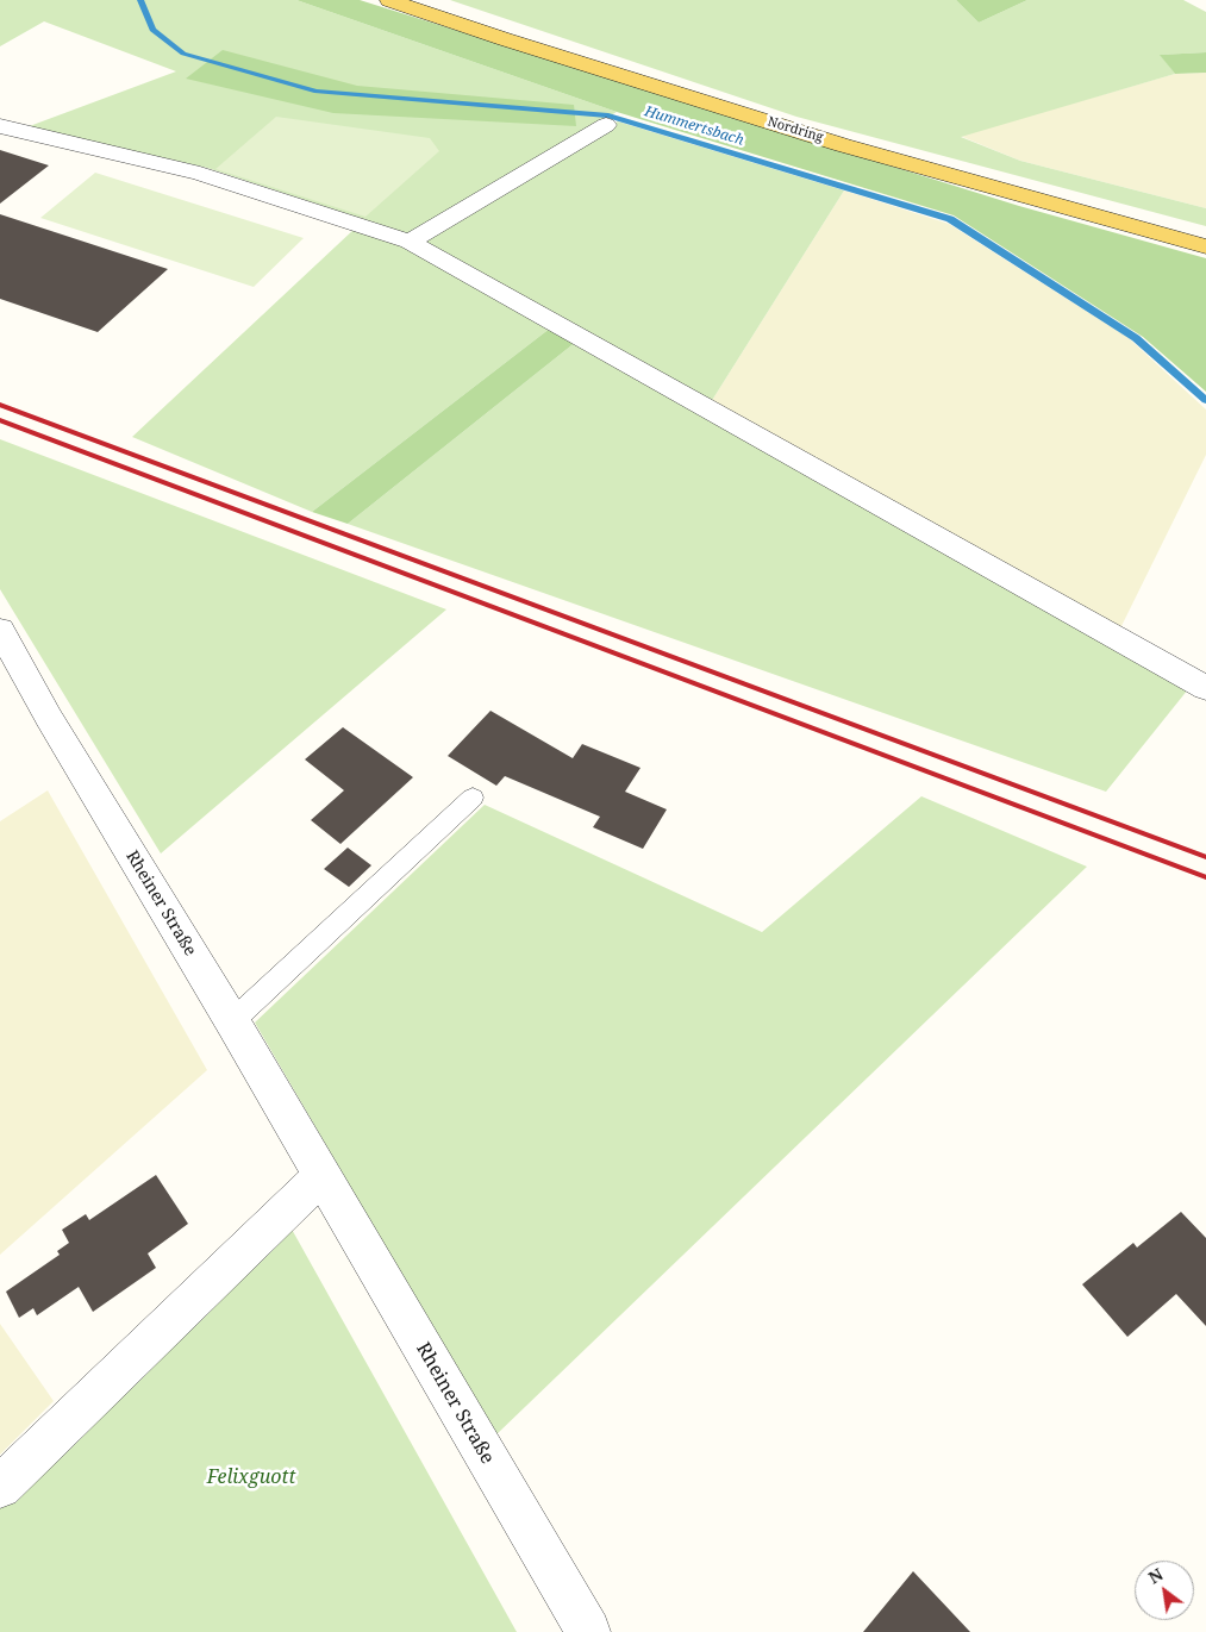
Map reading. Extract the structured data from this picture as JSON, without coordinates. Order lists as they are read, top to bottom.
{
  "streets": {
    "main road": ["Nordring"],
    "street": ["Rheiner Straße"]
  },
  "water": ["Hummertsbach"],
  "parks": ["Felixguott"],
  "north": "top left"
}
